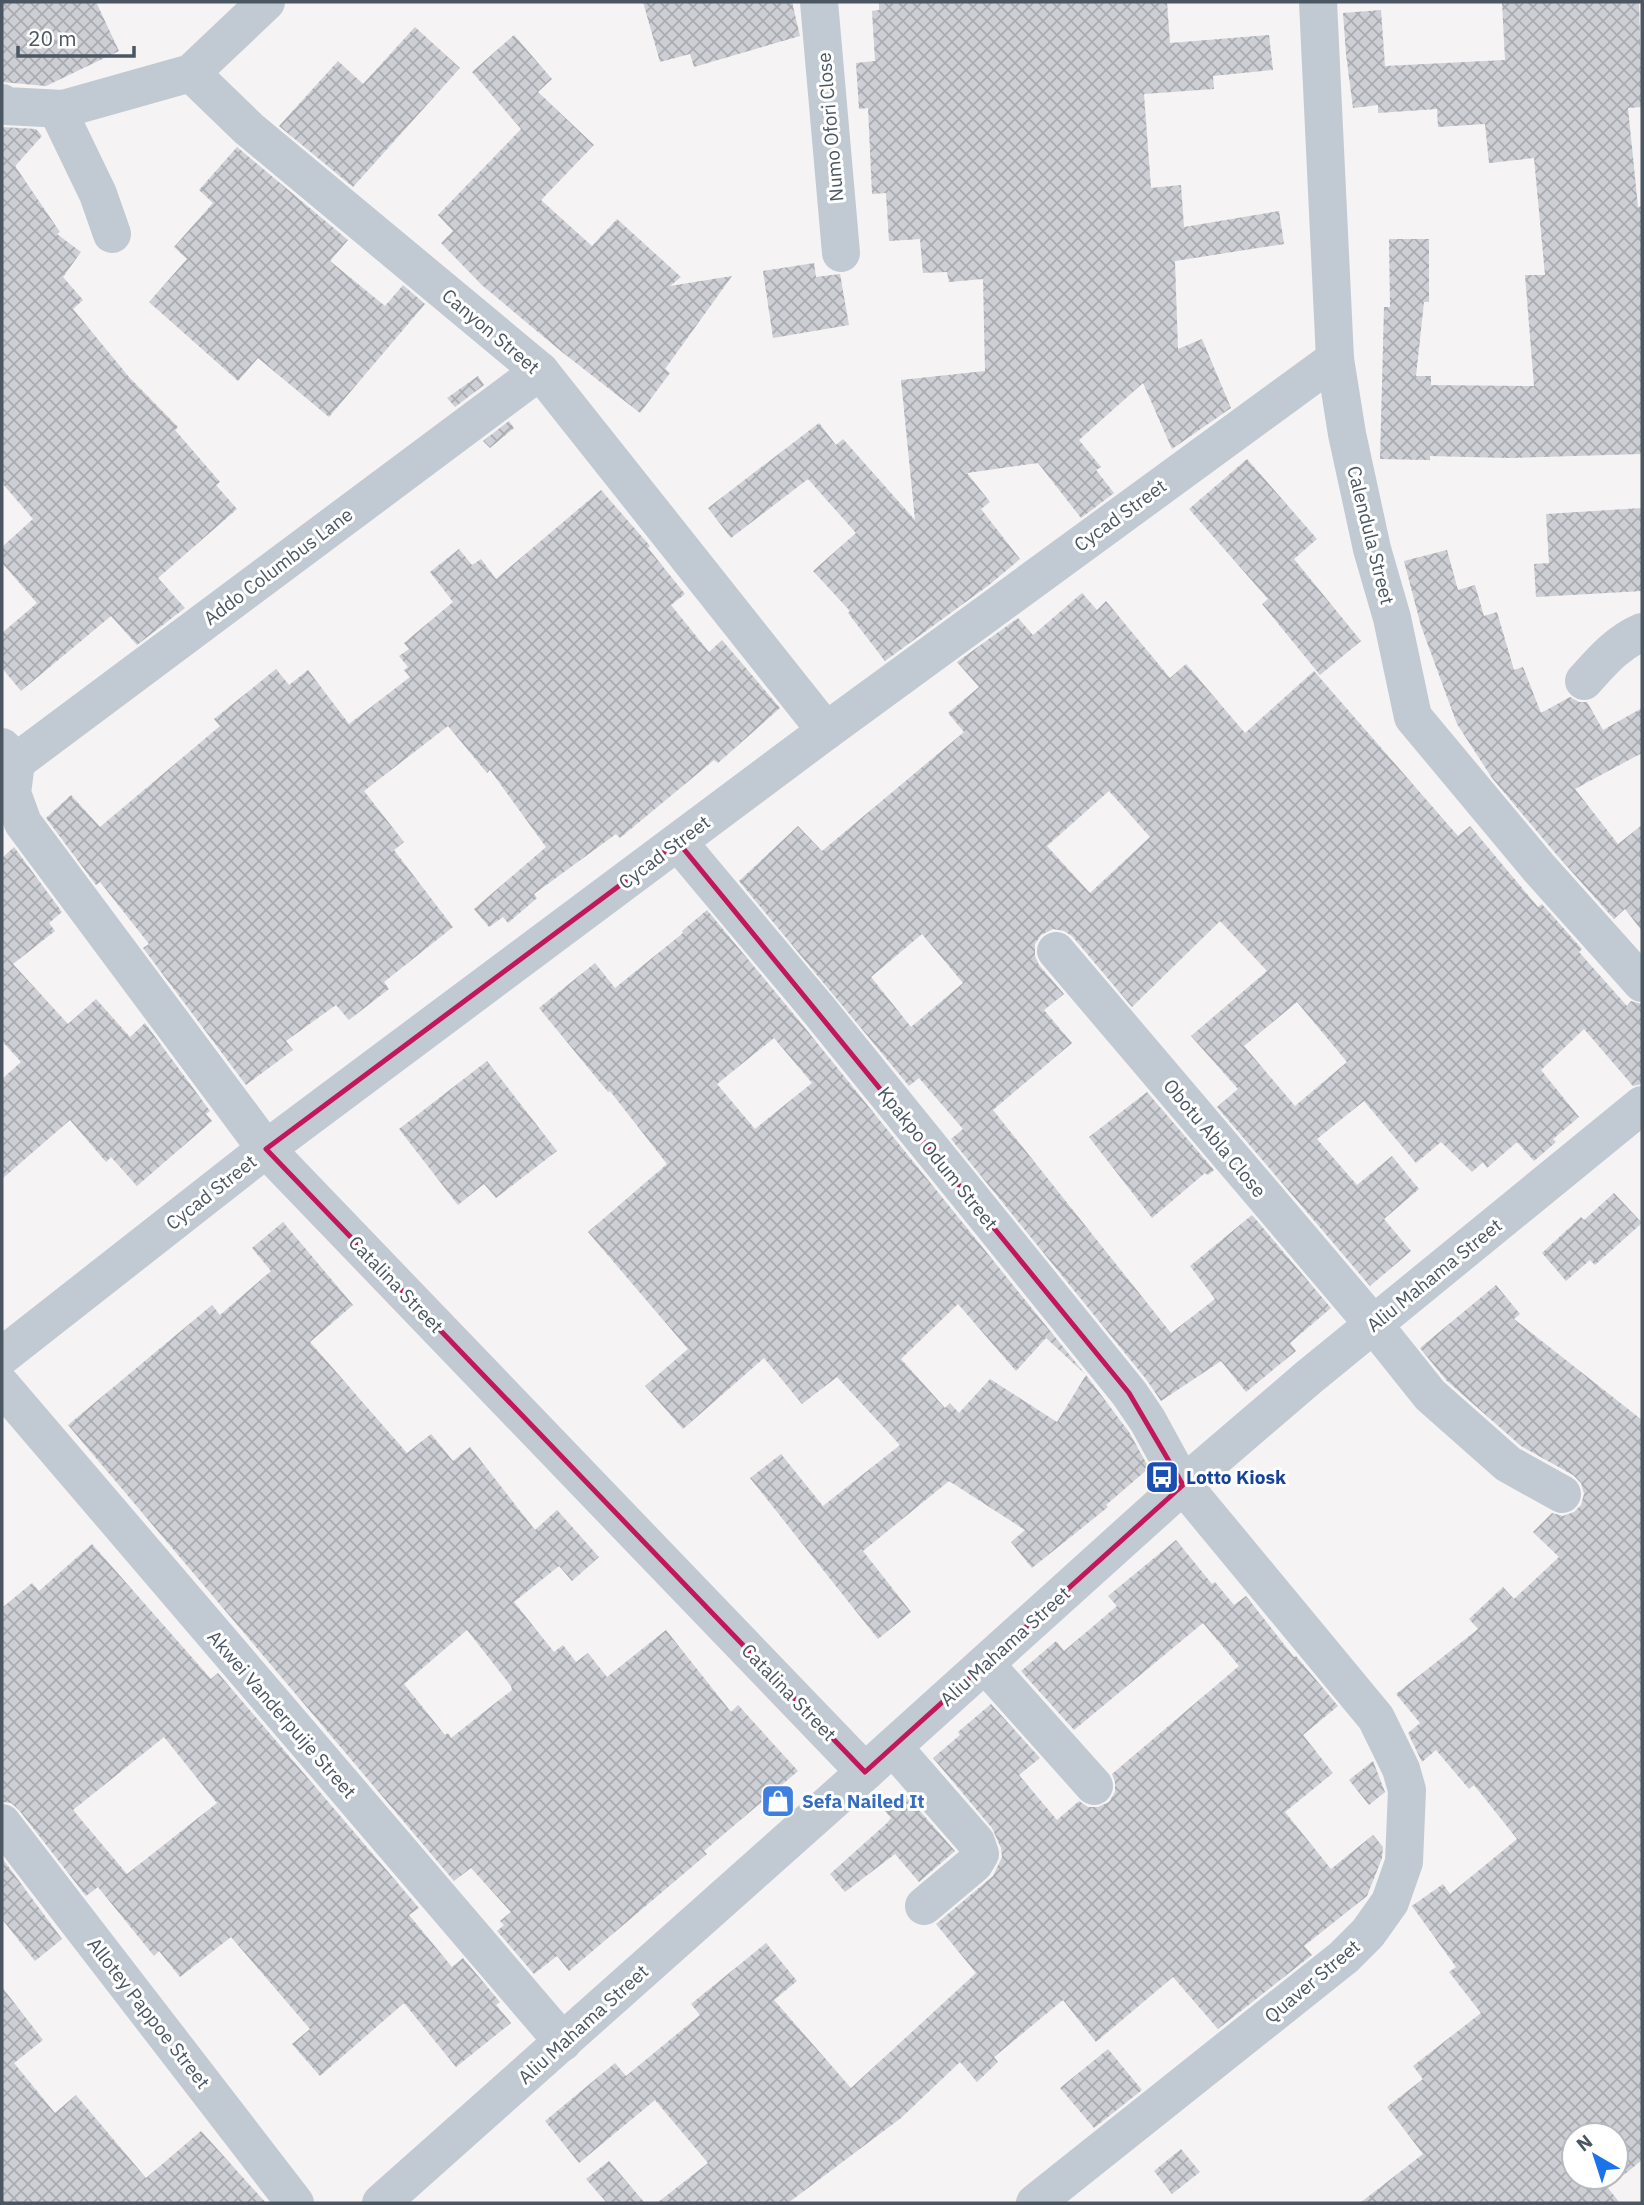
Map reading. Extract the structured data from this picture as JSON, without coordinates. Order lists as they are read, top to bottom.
{
  "streets": {
    "street": [
      "Numo Ofori Close",
      "Canyon Street",
      "Cycad Street",
      "Calendula Street",
      "Addo Columbus Lane",
      "Obotu Abla Close",
      "Kpakpo Odum Street",
      "Aliu Mahama Street",
      "Catalina Street",
      "Akwei Vanderpuije Street",
      "Quaver Street",
      "Allotey Pappoe Street"
    ]
  },
  "crossings": [
    ["Canyon Street", "Cycad Street"],
    ["Canyon Street", "Addo Columbus Lane"],
    ["Cycad Street", "Calendula Street"],
    ["Cycad Street", "Kpakpo Odum Street"],
    ["Cycad Street", "Catalina Street"],
    ["Addo Columbus Lane", "Catalina Street"],
    ["Obotu Abla Close", "Aliu Mahama Street"],
    ["Kpakpo Odum Street", "Aliu Mahama Street"],
    ["Kpakpo Odum Street", "Quaver Street"],
    ["Aliu Mahama Street", "Catalina Street"],
    ["Aliu Mahama Street", "Akwei Vanderpuije Street"],
    ["Aliu Mahama Street", "Quaver Street"]
  ],
  "places": {
    "bus stop": ["Lotto Kiosk"],
    "shop": ["Sefa Nailed It"]
  },
  "scale_bar": "20 m",
  "north": "top left"
}
